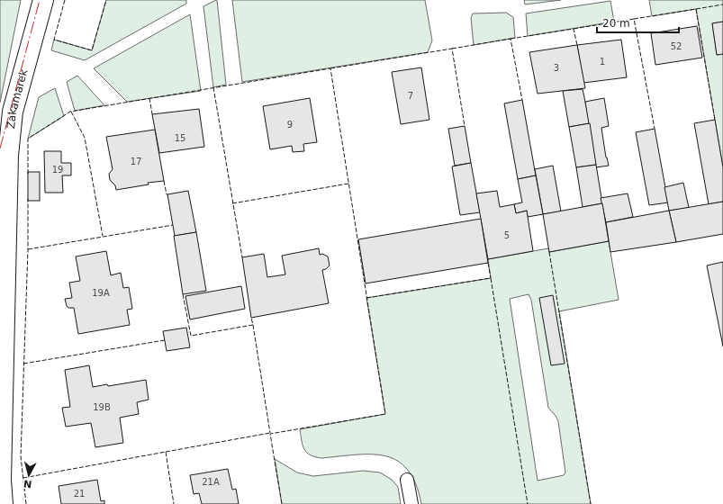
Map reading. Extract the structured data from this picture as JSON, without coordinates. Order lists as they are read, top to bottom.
{
  "streets": {
    "street": ["Zakamarek"]
  },
  "house_numbers": [
    "52",
    "1",
    "3",
    "7",
    "9",
    "15",
    "17",
    "19",
    "5",
    "19A",
    "19B",
    "21A",
    "21"
  ],
  "scale_bar": "20 m",
  "north": "bottom"
}
